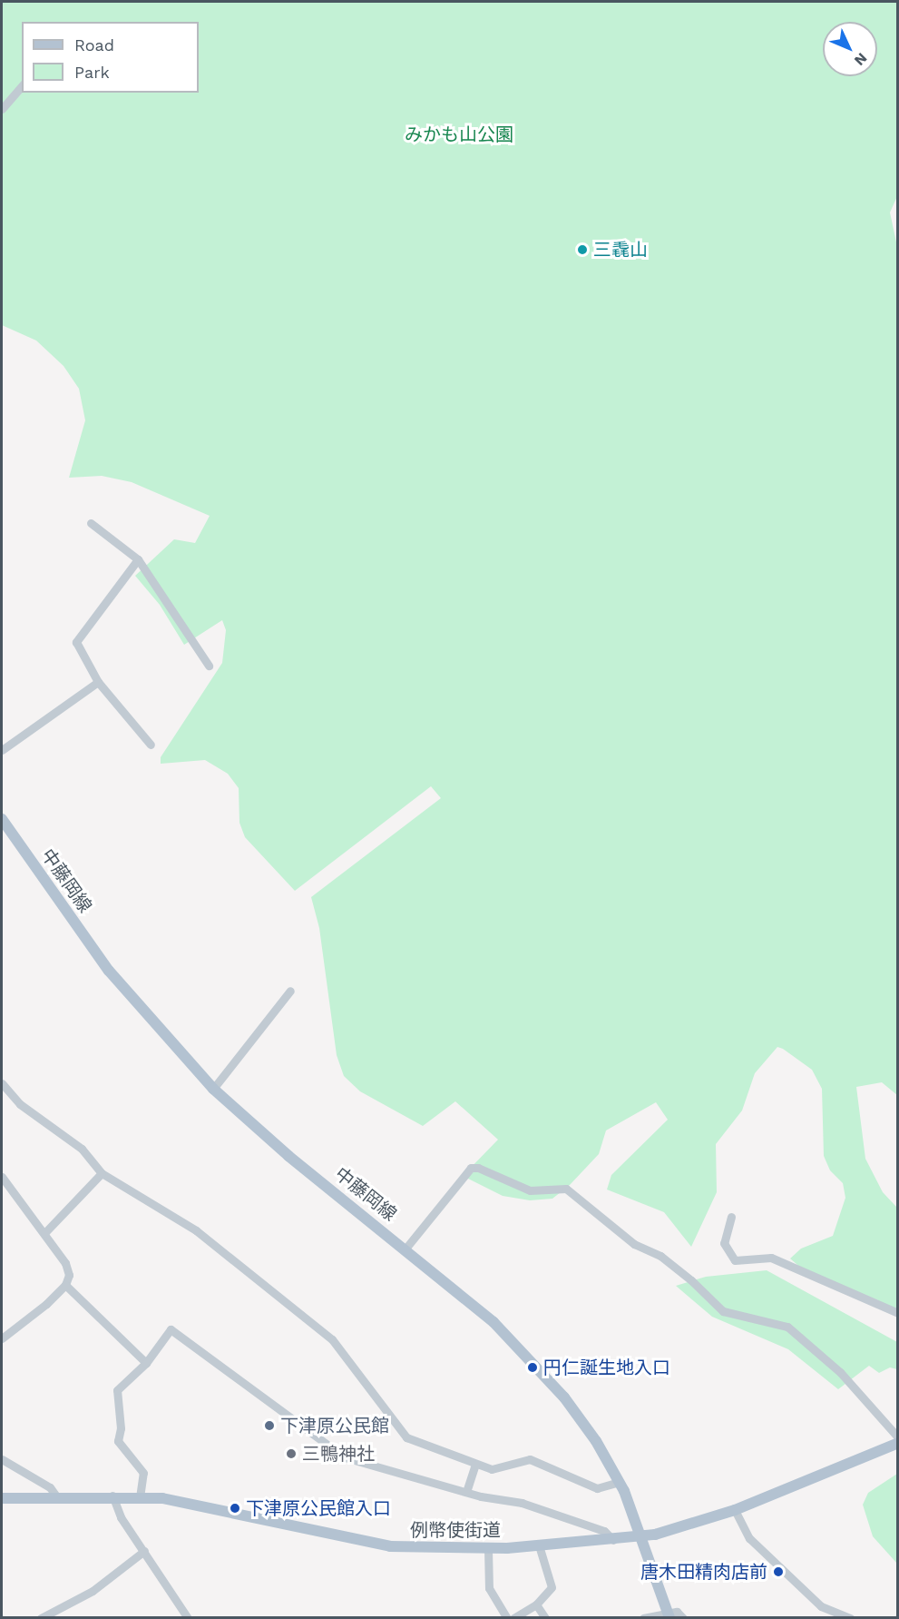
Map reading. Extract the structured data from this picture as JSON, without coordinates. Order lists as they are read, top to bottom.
{
  "streets": {
    "main road": ["中藤岡線", "例幣使街道"]
  },
  "crossings": [
    ["中藤岡線", "例幣使街道"]
  ],
  "parks": ["みかも山公園"],
  "places": [
    "三毳山",
    "円仁誕生地入口",
    "下津原公民館",
    "三鴨神社",
    "下津原公民館入口",
    "唐木田精肉店前"
  ],
  "legend": ["Road", "Park"],
  "north": "bottom right"
}
